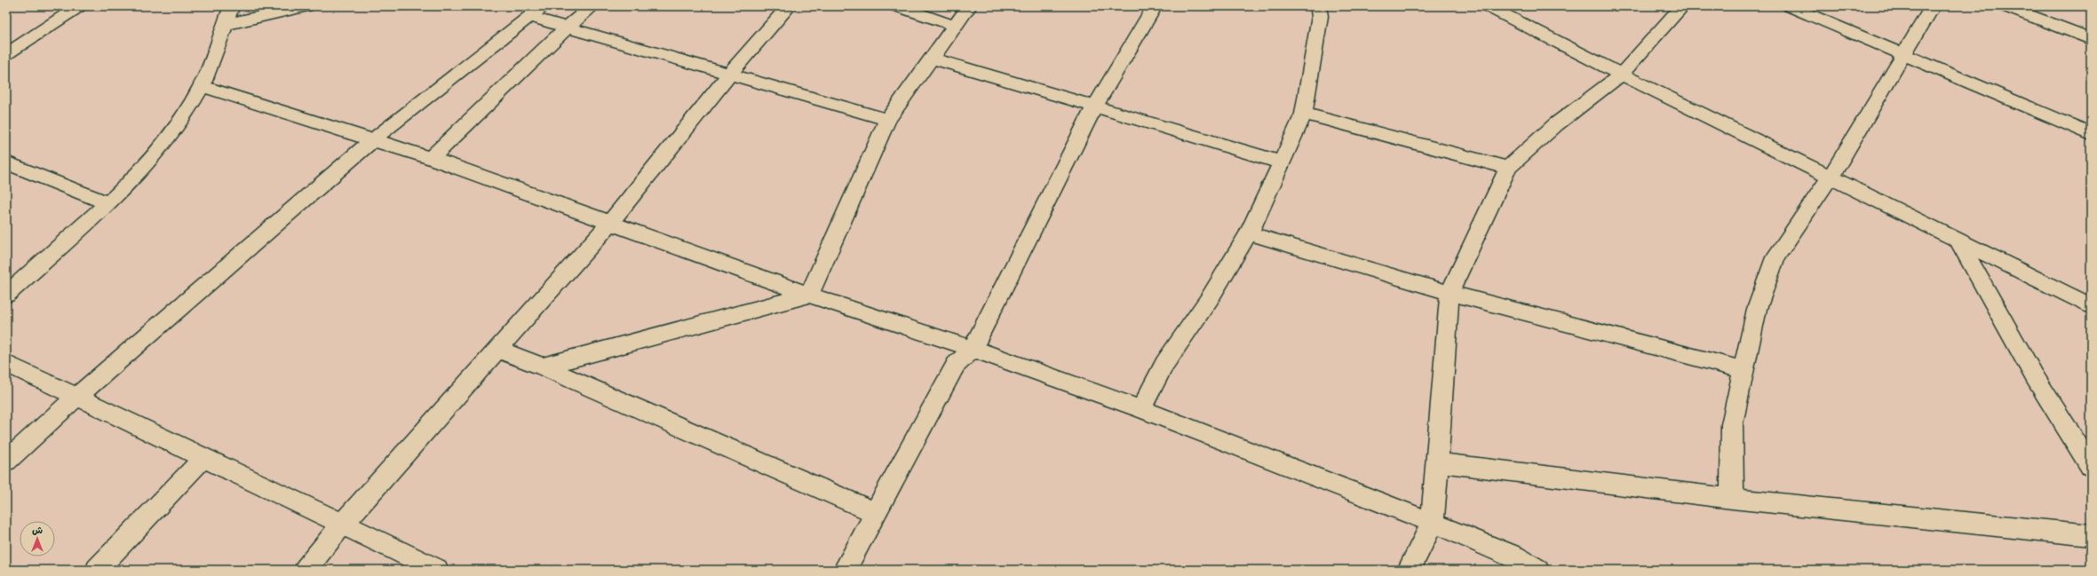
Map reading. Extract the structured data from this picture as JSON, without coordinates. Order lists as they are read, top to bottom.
{
  "north": "top"
}
